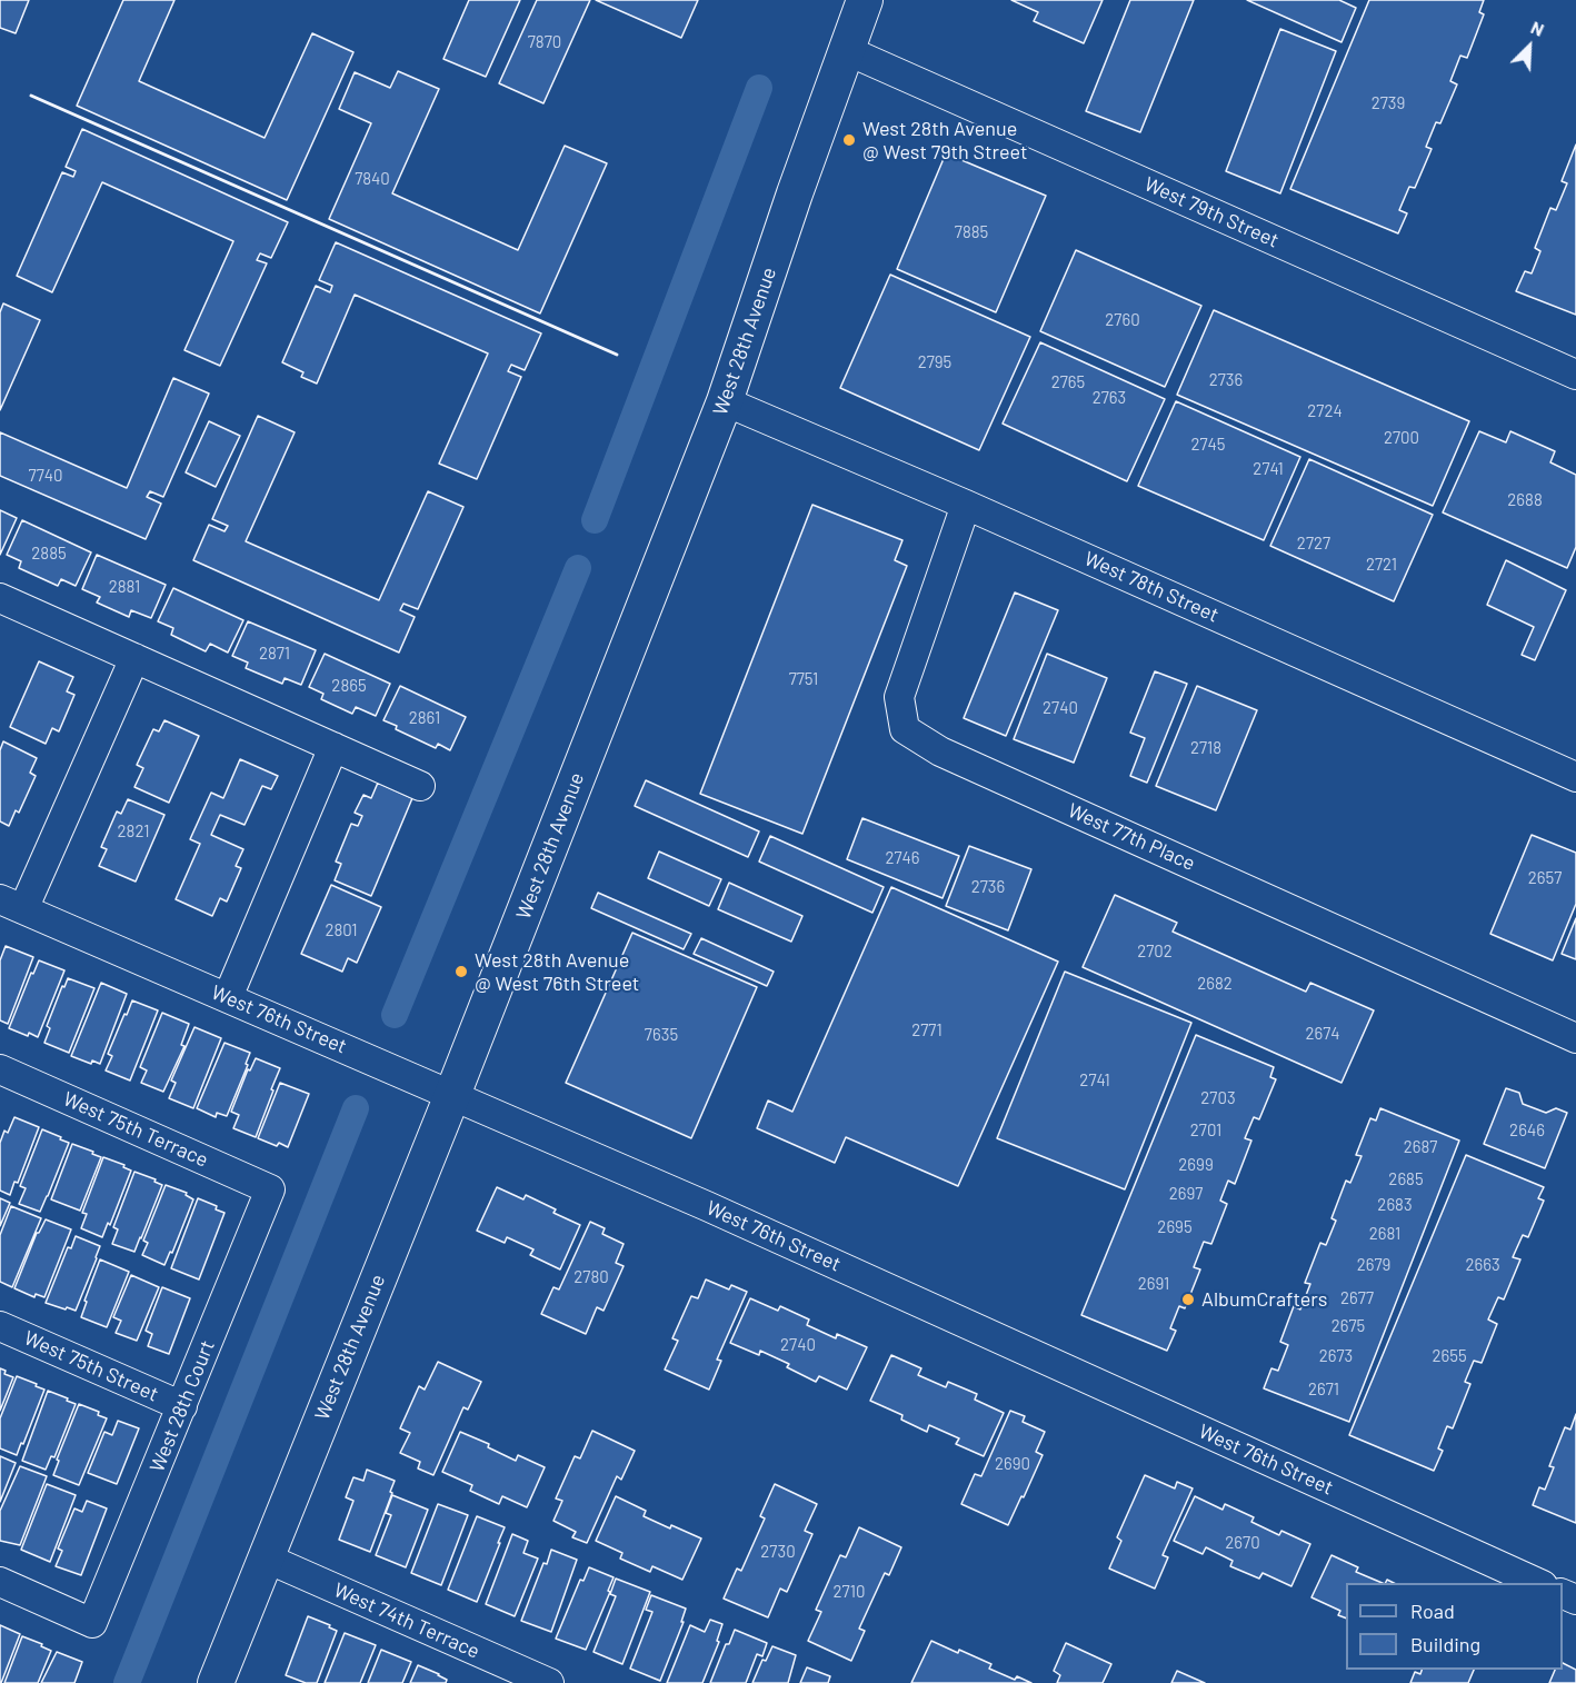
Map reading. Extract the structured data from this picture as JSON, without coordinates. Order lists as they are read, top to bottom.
{
  "streets": {
    "main road": ["West 28th Avenue"],
    "street": [
      "West 79th Street",
      "West 78th Street",
      "West 77th Place",
      "West 76th Street",
      "West 75th Terrace",
      "West 75th Street",
      "West 28th Court",
      "West 74th Terrace"
    ]
  },
  "crossings": [
    ["West 79th Street", "West 28th Avenue"],
    ["West 28th Avenue", "West 78th Street"],
    ["West 28th Avenue", "West 76th Street"],
    ["West 28th Avenue", "West 74th Terrace"],
    ["West 78th Street", "West 77th Place"],
    ["West 75th Terrace", "West 28th Court"],
    ["West 75th Street", "West 28th Court"]
  ],
  "places": ["West 28th Avenue @ West 79th Street", "West 28th Avenue @ West 76th Street", "AlbumCrafters"],
  "house_numbers": [
    "7870",
    "2739",
    "7840",
    "7885",
    "2760",
    "2795",
    "2736",
    "2765",
    "2763",
    "2724",
    "2700",
    "2745",
    "2741",
    "7740",
    "2688",
    "2727",
    "2885",
    "2721",
    "2881",
    "2871",
    "7751",
    "2865",
    "2740",
    "2861",
    "2718",
    "2821",
    "2746",
    "2657",
    "2736",
    "2801",
    "2702",
    "2682",
    "2771",
    "2674",
    "7635",
    "2741",
    "2703",
    "2701",
    "2646",
    "2687",
    "2699",
    "2685",
    "2697",
    "2683",
    "2695",
    "2681",
    "2679",
    "2663",
    "2780",
    "2691",
    "2677",
    "2675",
    "2740",
    "2673",
    "2655",
    "2671",
    "2690",
    "2670",
    "2730",
    "2710"
  ],
  "legend": ["Road", "Building"],
  "north": "top right"
}
